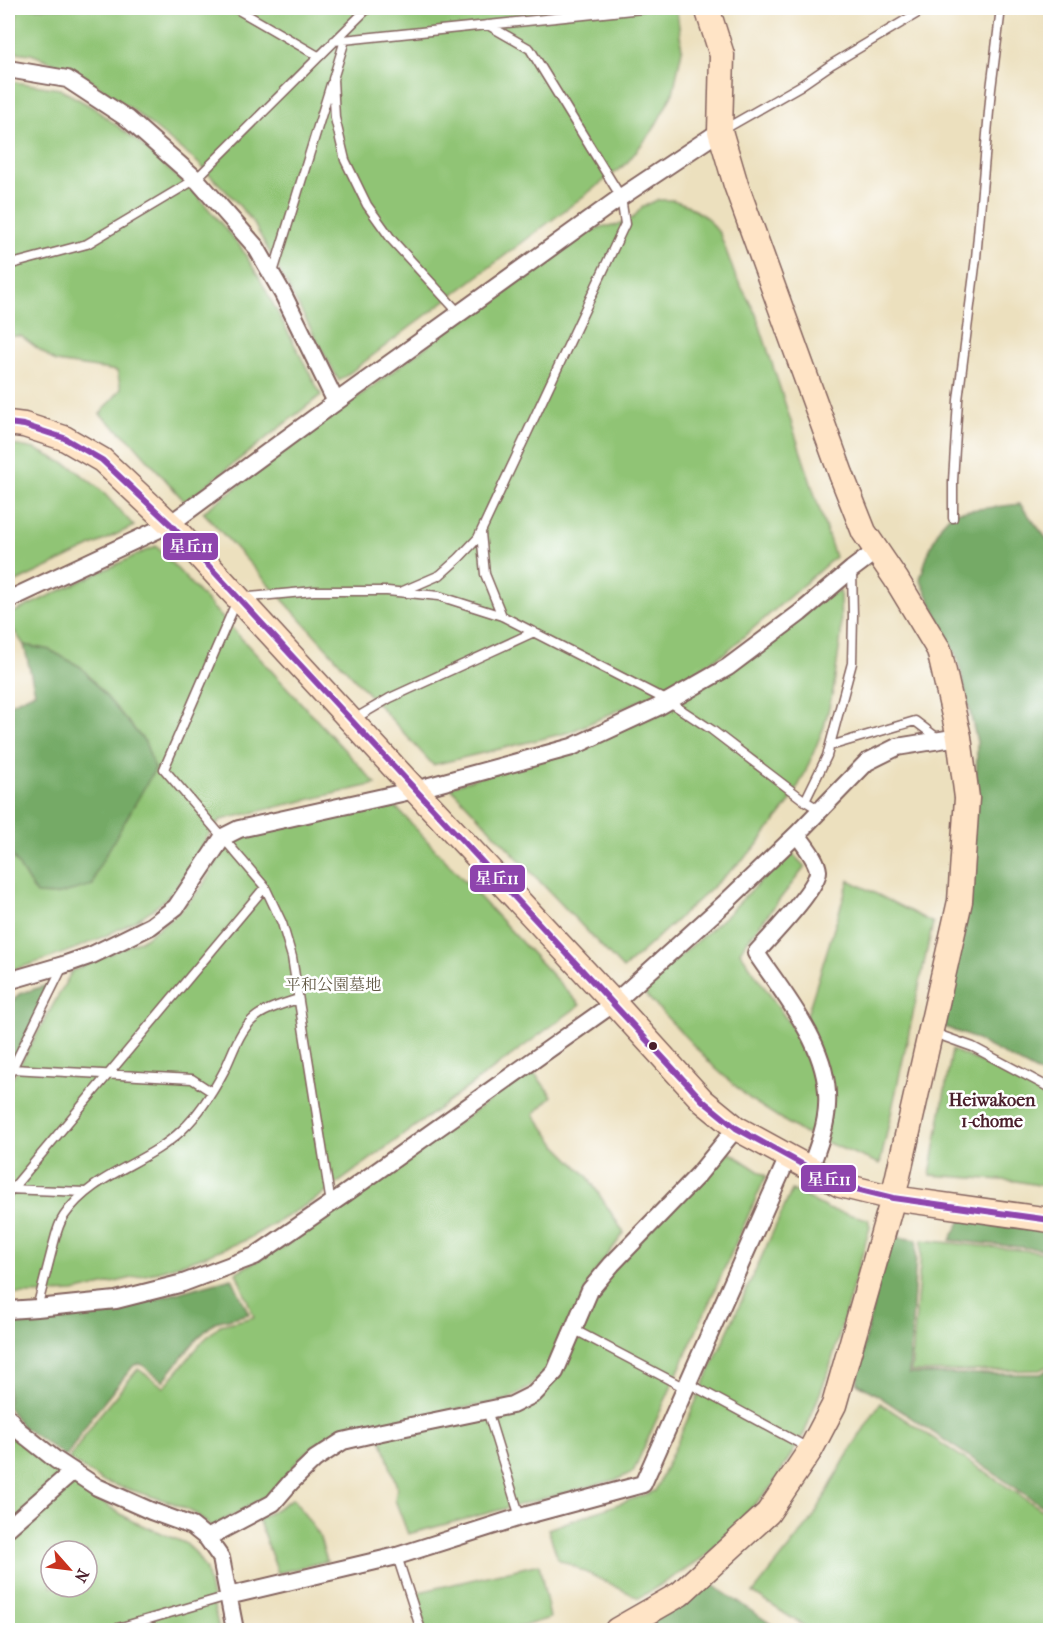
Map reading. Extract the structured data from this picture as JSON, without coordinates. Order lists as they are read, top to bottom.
{
  "districts": ["Heiwakoen 1-chome"],
  "parks": ["平和公園墓地"],
  "lines": ["transit line 星丘11"],
  "north": "bottom right"
}
